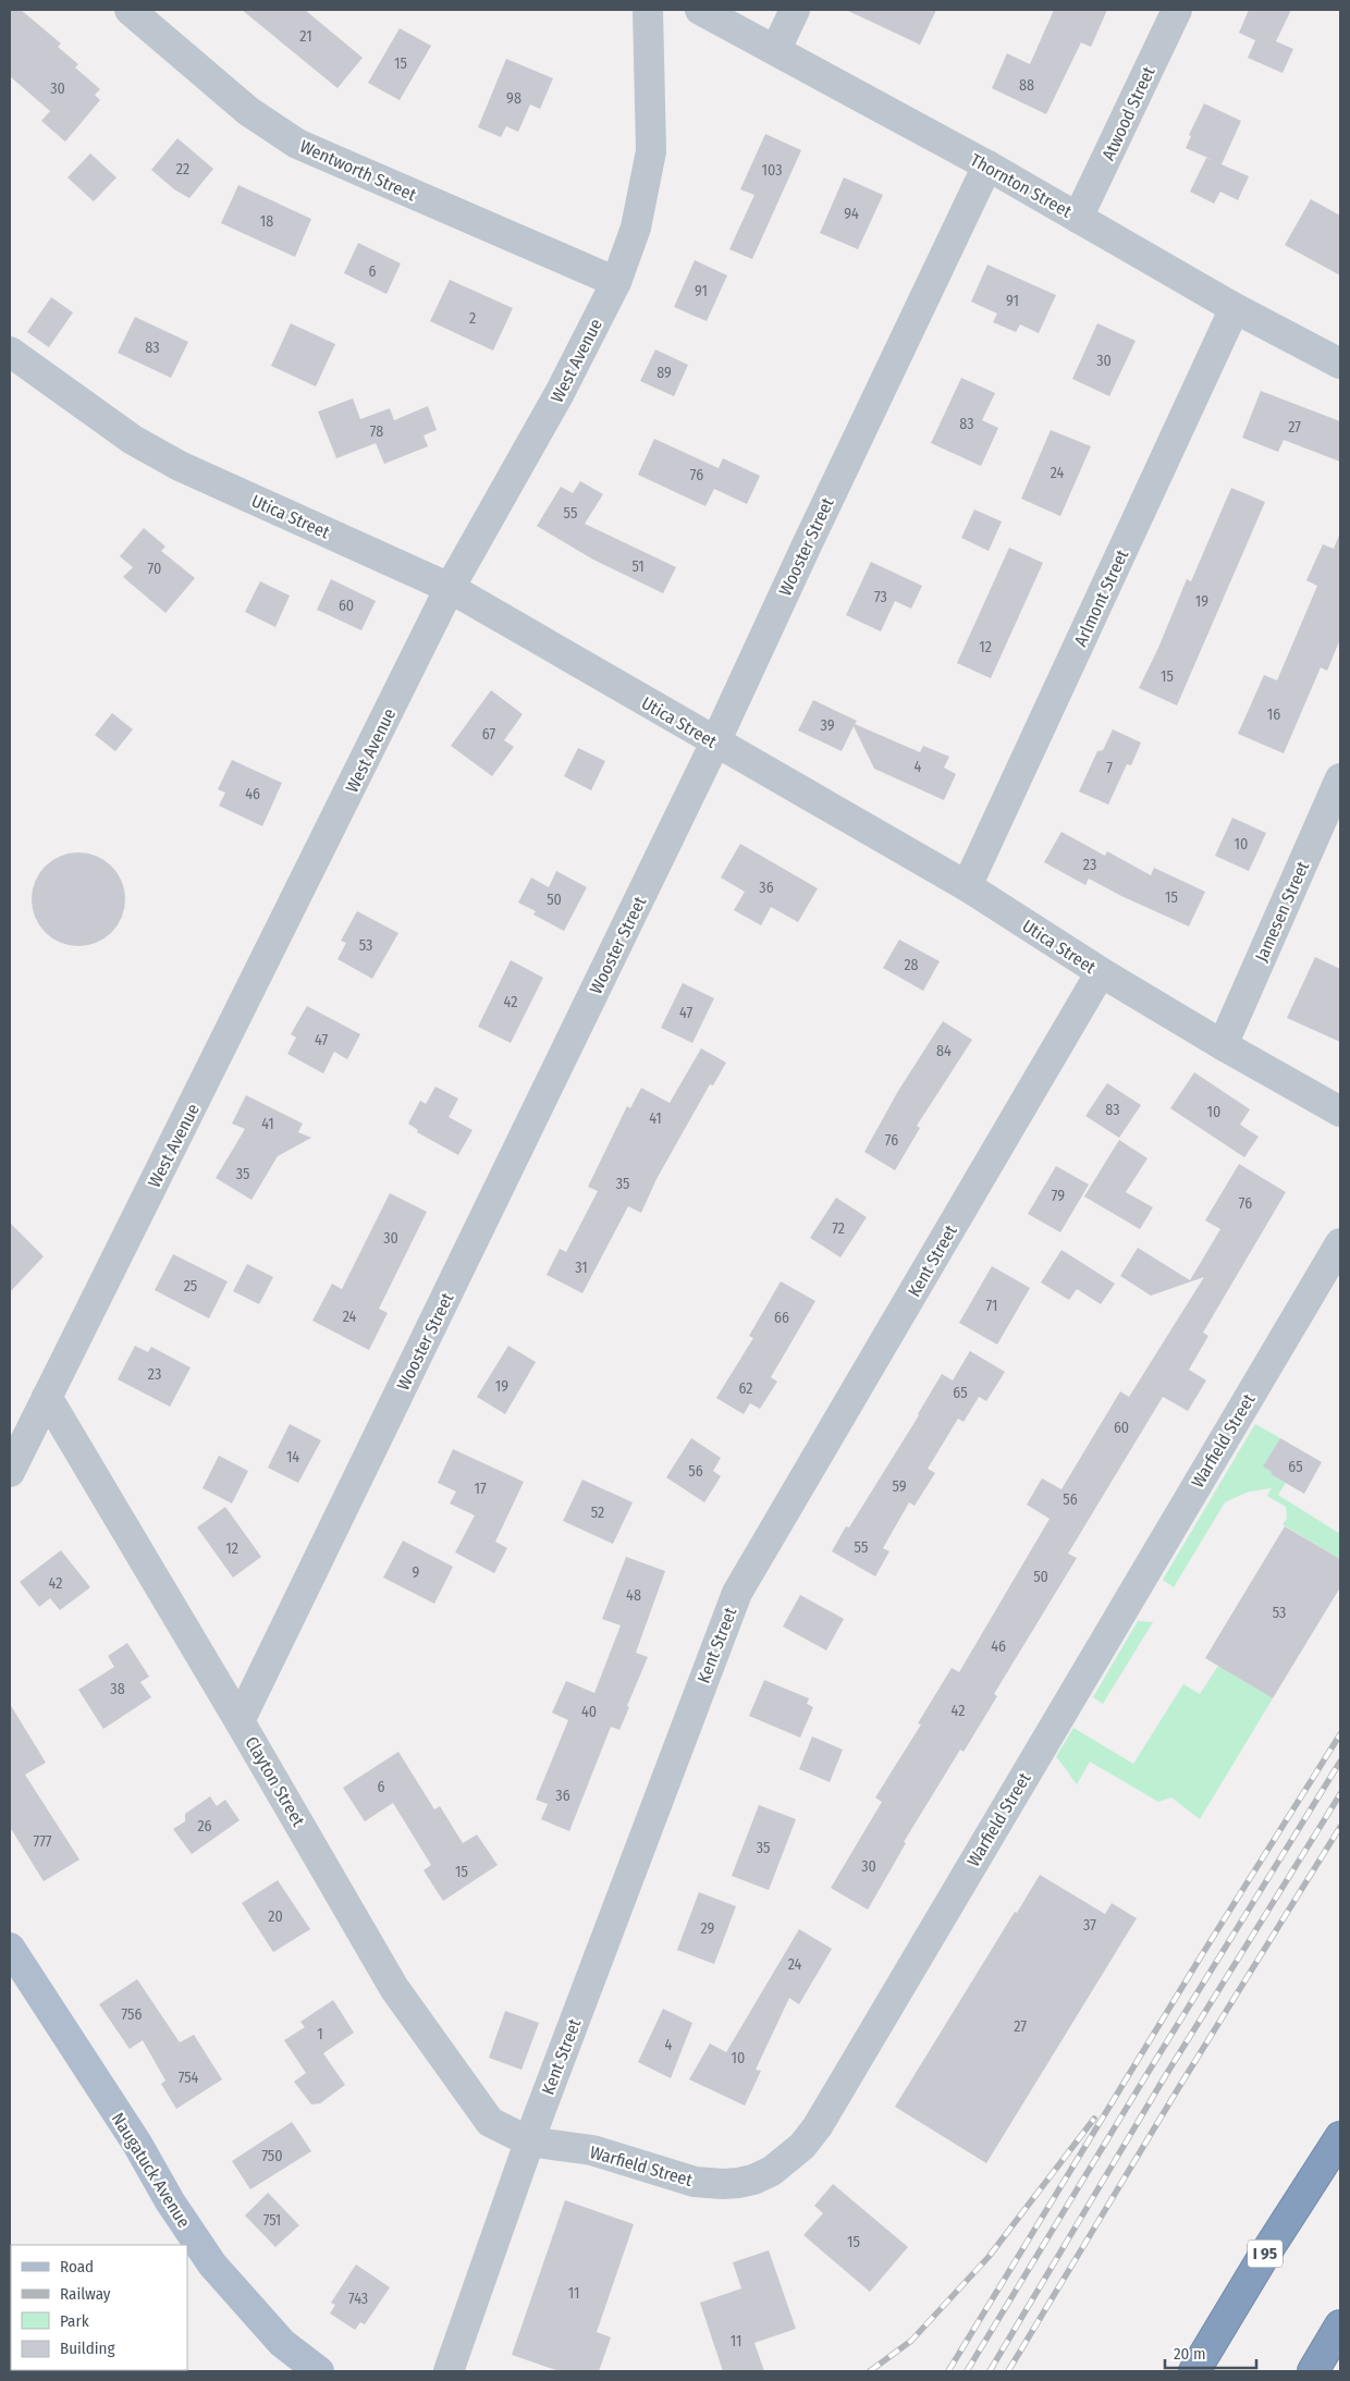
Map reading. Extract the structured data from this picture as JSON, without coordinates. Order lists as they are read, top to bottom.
{
  "streets": {
    "highway": ["I 95"],
    "main road": ["Naugatuck Avenue"],
    "street": [
      "Atwood Street",
      "Wentworth Street",
      "Thornton Street",
      "West Avenue",
      "Utica Street",
      "Wooster Street",
      "Arlmont Street",
      "Jamesen Street",
      "Kent Street",
      "Warfield Street",
      "Clayton Street"
    ]
  },
  "crossings": [
    ["Atwood Street", "Thornton Street"],
    ["Wentworth Street", "West Avenue"],
    ["Thornton Street", "Wooster Street"],
    ["Thornton Street", "Arlmont Street"],
    ["West Avenue", "Utica Street"],
    ["West Avenue", "Clayton Street"],
    ["Utica Street", "Wooster Street"],
    ["Utica Street", "Arlmont Street"],
    ["Utica Street", "Jamesen Street"],
    ["Utica Street", "Kent Street"],
    ["Wooster Street", "Clayton Street"],
    ["Kent Street", "Warfield Street"],
    ["Kent Street", "Clayton Street"],
    ["Warfield Street", "Clayton Street"]
  ],
  "house_numbers": [
    "21",
    "15",
    "88",
    "30",
    "98",
    "22",
    "103",
    "94",
    "18",
    "6",
    "91",
    "91",
    "2",
    "83",
    "30",
    "89",
    "83",
    "27",
    "78",
    "24",
    "76",
    "55",
    "51",
    "70",
    "73",
    "19",
    "60",
    "12",
    "15",
    "16",
    "39",
    "67",
    "4",
    "7",
    "46",
    "10",
    "23",
    "36",
    "15",
    "50",
    "53",
    "28",
    "42",
    "47",
    "47",
    "84",
    "83",
    "10",
    "41",
    "41",
    "76",
    "35",
    "35",
    "79",
    "76",
    "72",
    "30",
    "31",
    "25",
    "71",
    "24",
    "66",
    "23",
    "19",
    "62",
    "65",
    "60",
    "14",
    "65",
    "56",
    "59",
    "17",
    "56",
    "52",
    "55",
    "12",
    "9",
    "50",
    "42",
    "48",
    "53",
    "46",
    "38",
    "42",
    "40",
    "6",
    "36",
    "26",
    "777",
    "35",
    "30",
    "15",
    "20",
    "37",
    "29",
    "24",
    "756",
    "27",
    "1",
    "4",
    "10",
    "754",
    "750",
    "751",
    "15",
    "11",
    "743",
    "11"
  ],
  "legend": [
    "Road",
    "Railway",
    "Park",
    "Building"
  ],
  "scale_bar": "20 m"
}
